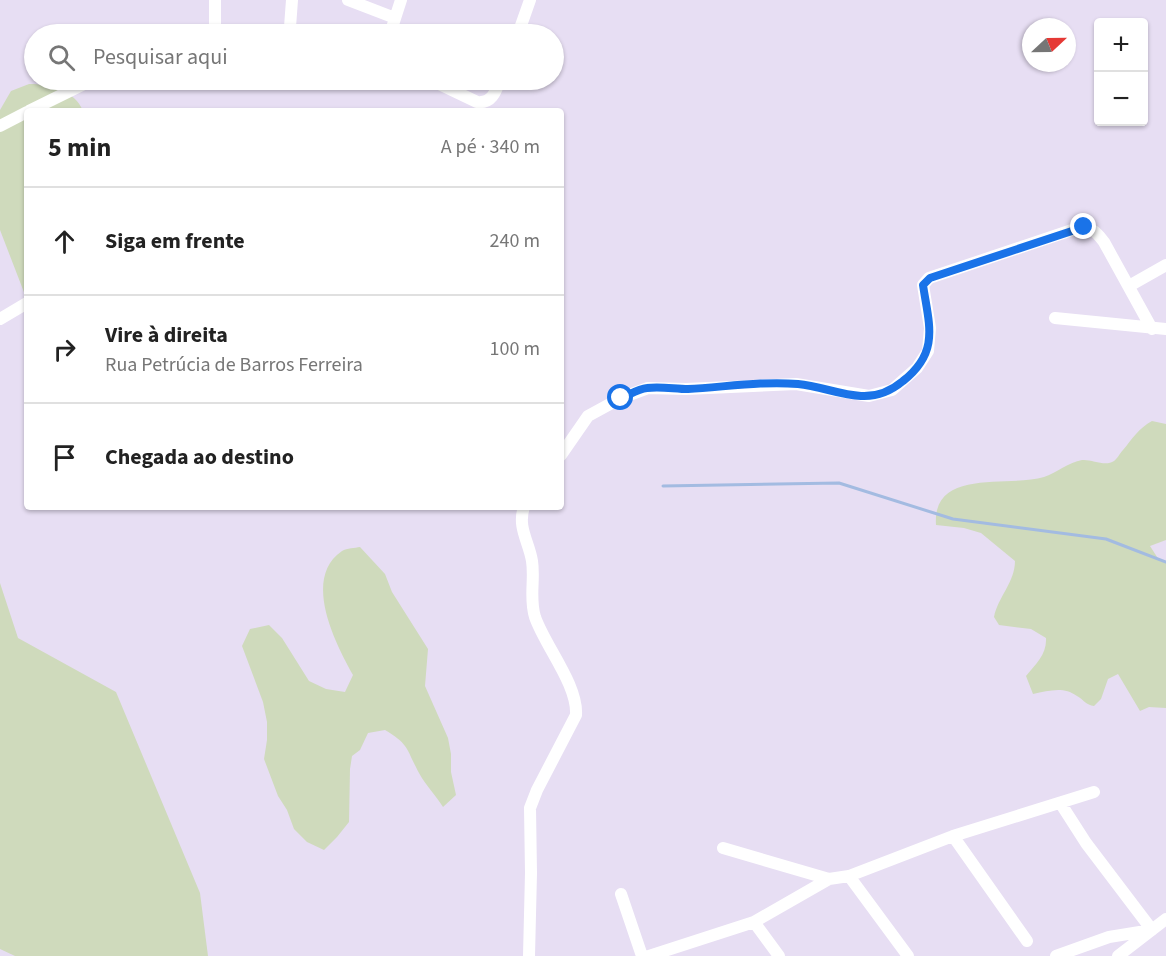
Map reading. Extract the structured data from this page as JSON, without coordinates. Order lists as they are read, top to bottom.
{
  "north": "right",
  "page": {
    "map_buttons": ["+", "−"],
    "search": "Pesquisar aqui",
    "heading": ["5 min", "A pé · 340 m"],
    "list": [
      ["Siga em frente", "240 m"],
      ["Vire à direita", "Rua Petrúcia de Barros Ferreira", "100 m"],
      "Chegada ao destino"
    ]
  }
}
